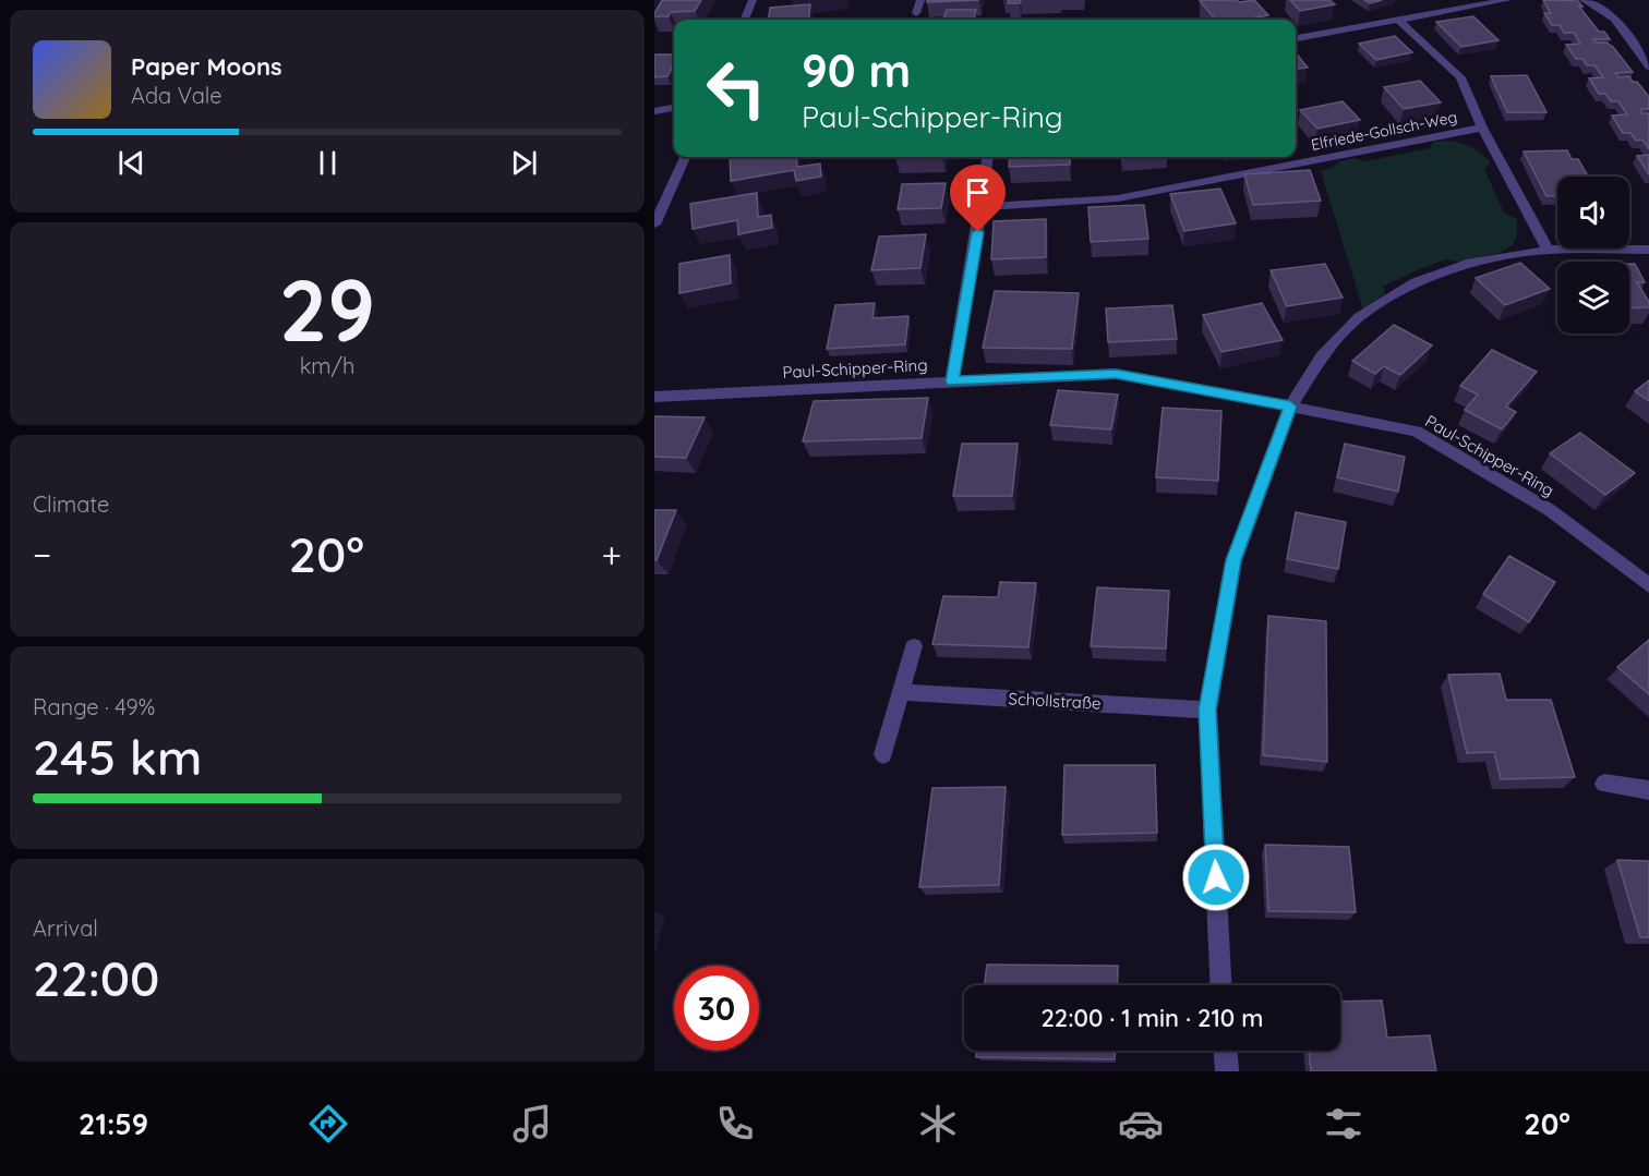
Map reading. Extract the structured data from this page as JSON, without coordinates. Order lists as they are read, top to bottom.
{
  "streets": {
    "street": ["Elfriede-Gollsch-Weg", "Paul-Schipper-Ring", "Schollstraße"]
  },
  "page": {
    "turn": ["90 m", "Paul-Schipper-Ring"],
    "song": ["Paper Moons", "Ada Vale"],
    "tile": [
      ["29", "km/h"],
      "Climate",
      ["Range · 49%", "245 km"],
      ["Arrival", "22:00"]
    ],
    "heat": ["−", "20°", "+"],
    "limit": "30",
    "trip": "22:00 · 1 min · 210 m",
    "tabs": ["21:59", "20°"]
  }
}
